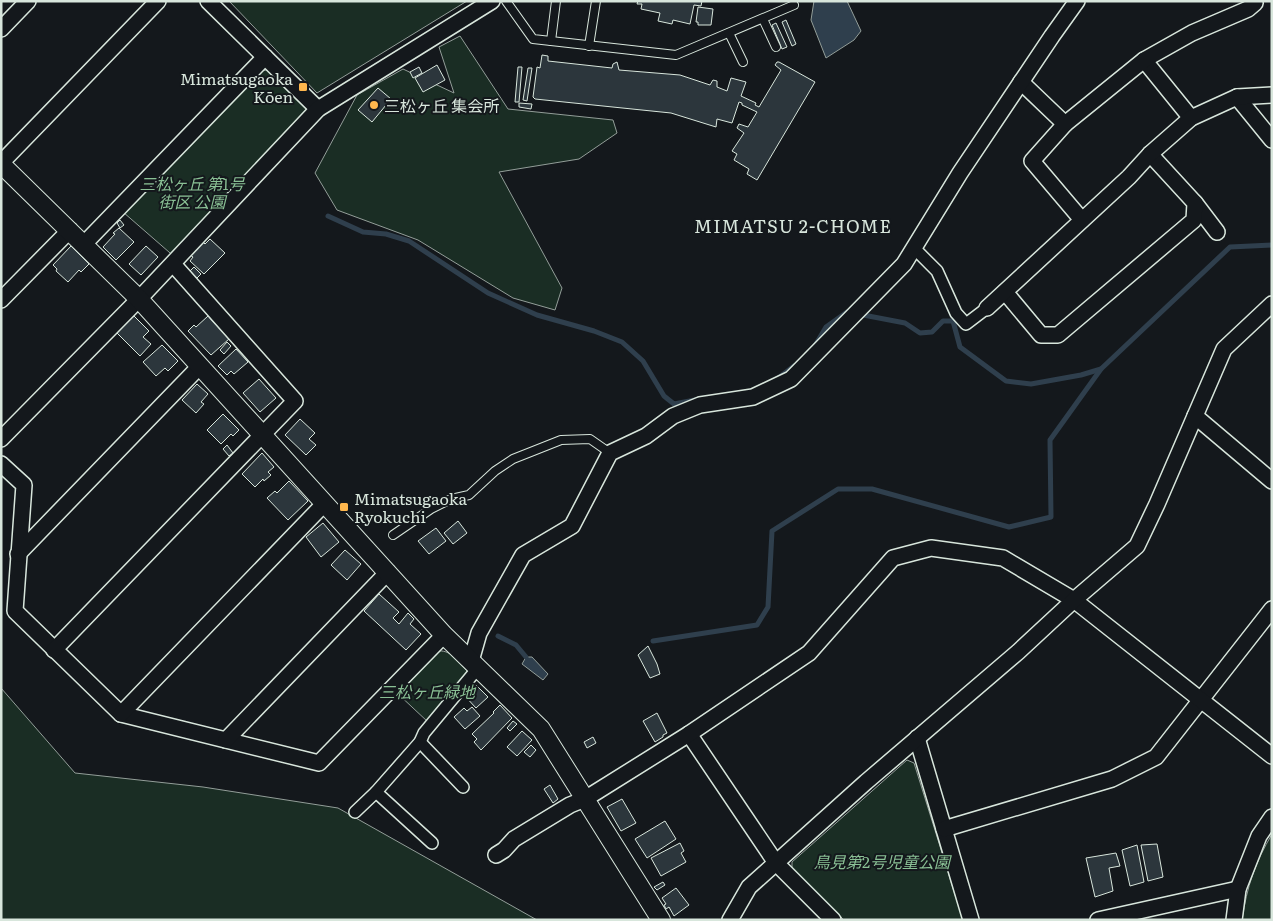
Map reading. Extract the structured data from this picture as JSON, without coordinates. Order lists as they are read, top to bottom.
{
  "districts": ["MIMATSU 2-CHOME"],
  "parks": ["三松ヶ丘 第1号 街区 公園", "三松ヶ丘緑地", "鳥見第2号児童公園"],
  "places": {
    "transit": ["Mimatsugaoka Kōen", "Mimatsugaoka Ryokuchi"],
    "other": ["三松ヶ丘 集会所"]
  }
}
